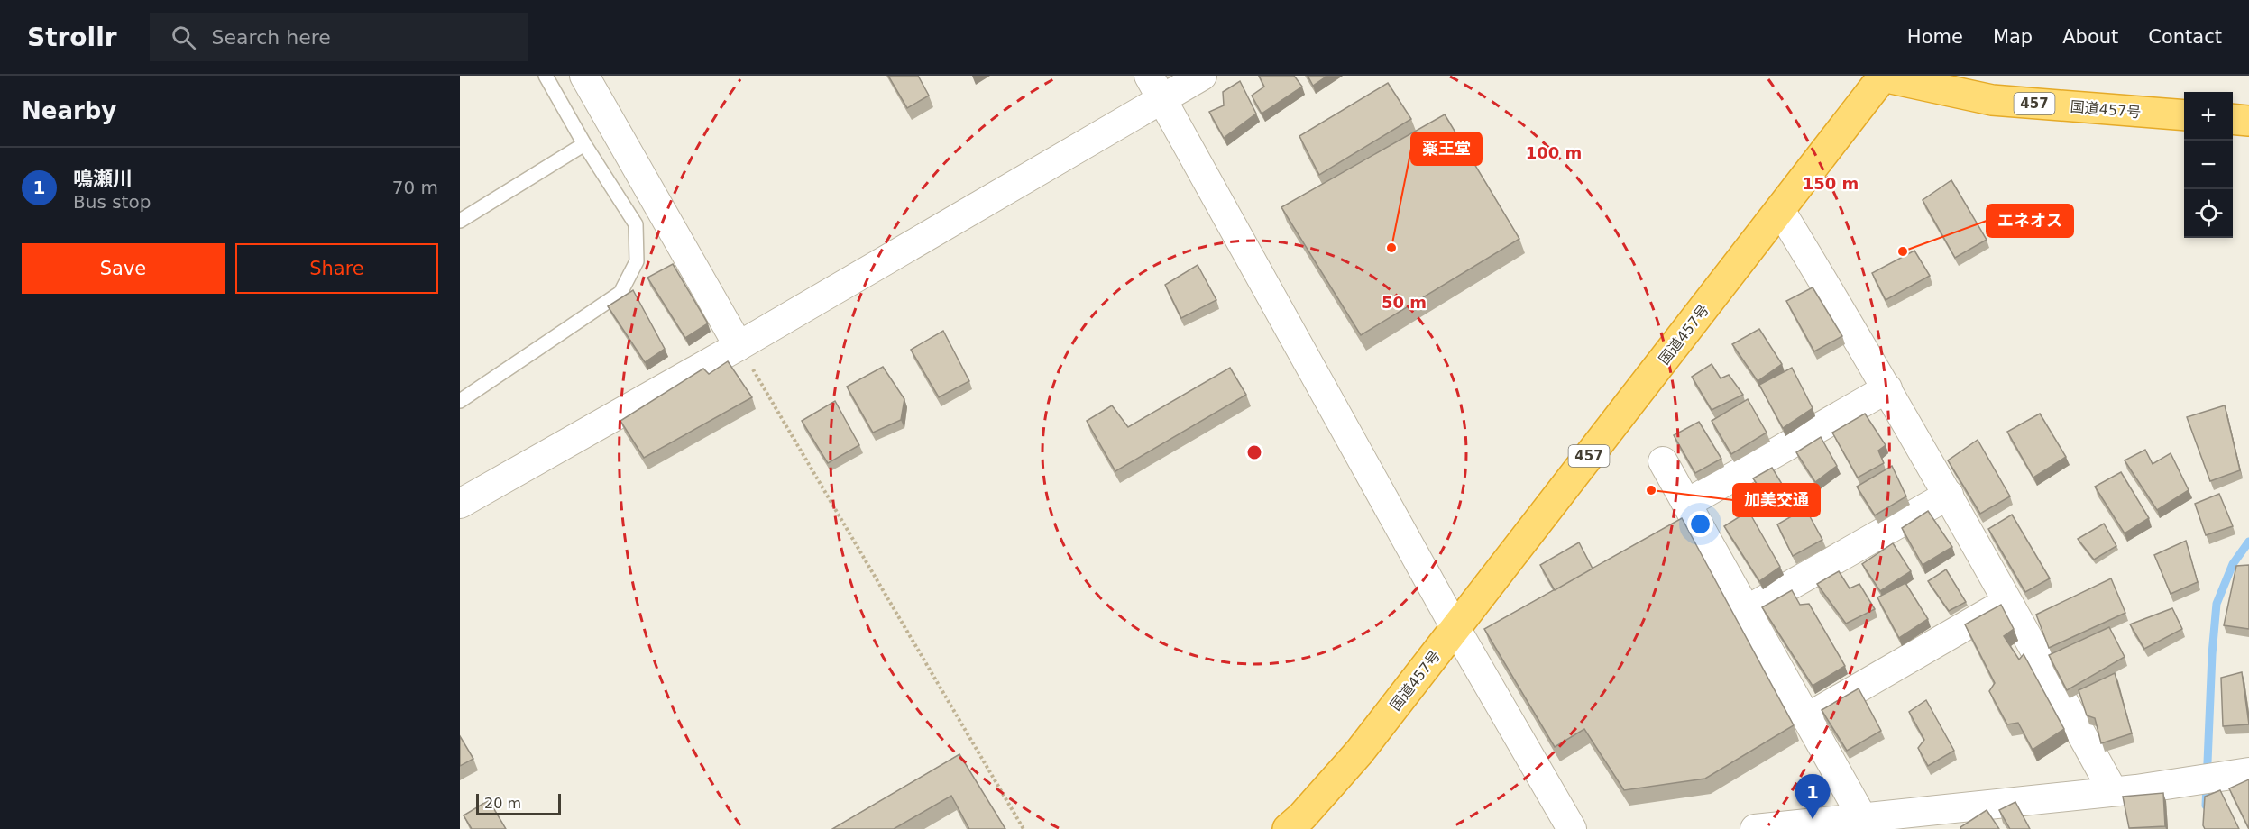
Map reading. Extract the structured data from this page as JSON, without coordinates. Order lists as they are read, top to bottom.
{
  "streets": {
    "highway": ["457", "国道457号"]
  },
  "places": ["薬王堂", "エネオス", "加美交通"],
  "scale_bar": "20 m",
  "page": {
    "header": "Strollr",
    "search": "Search here",
    "nav": [
      "Home",
      "Map",
      "About",
      "Contact"
    ],
    "heading": "Nearby",
    "map_buttons": ["+", "−"],
    "list": [
      {
        "mark": "1",
        "name": "鳴瀬川",
        "note": "Bus stop",
        "value": "70 m"
      }
    ],
    "buttons": ["Save", "Share"],
    "pins": "1",
    "scale": "20 m"
  },
  "rings": ["100 m", "150 m", "50 m"]
}
